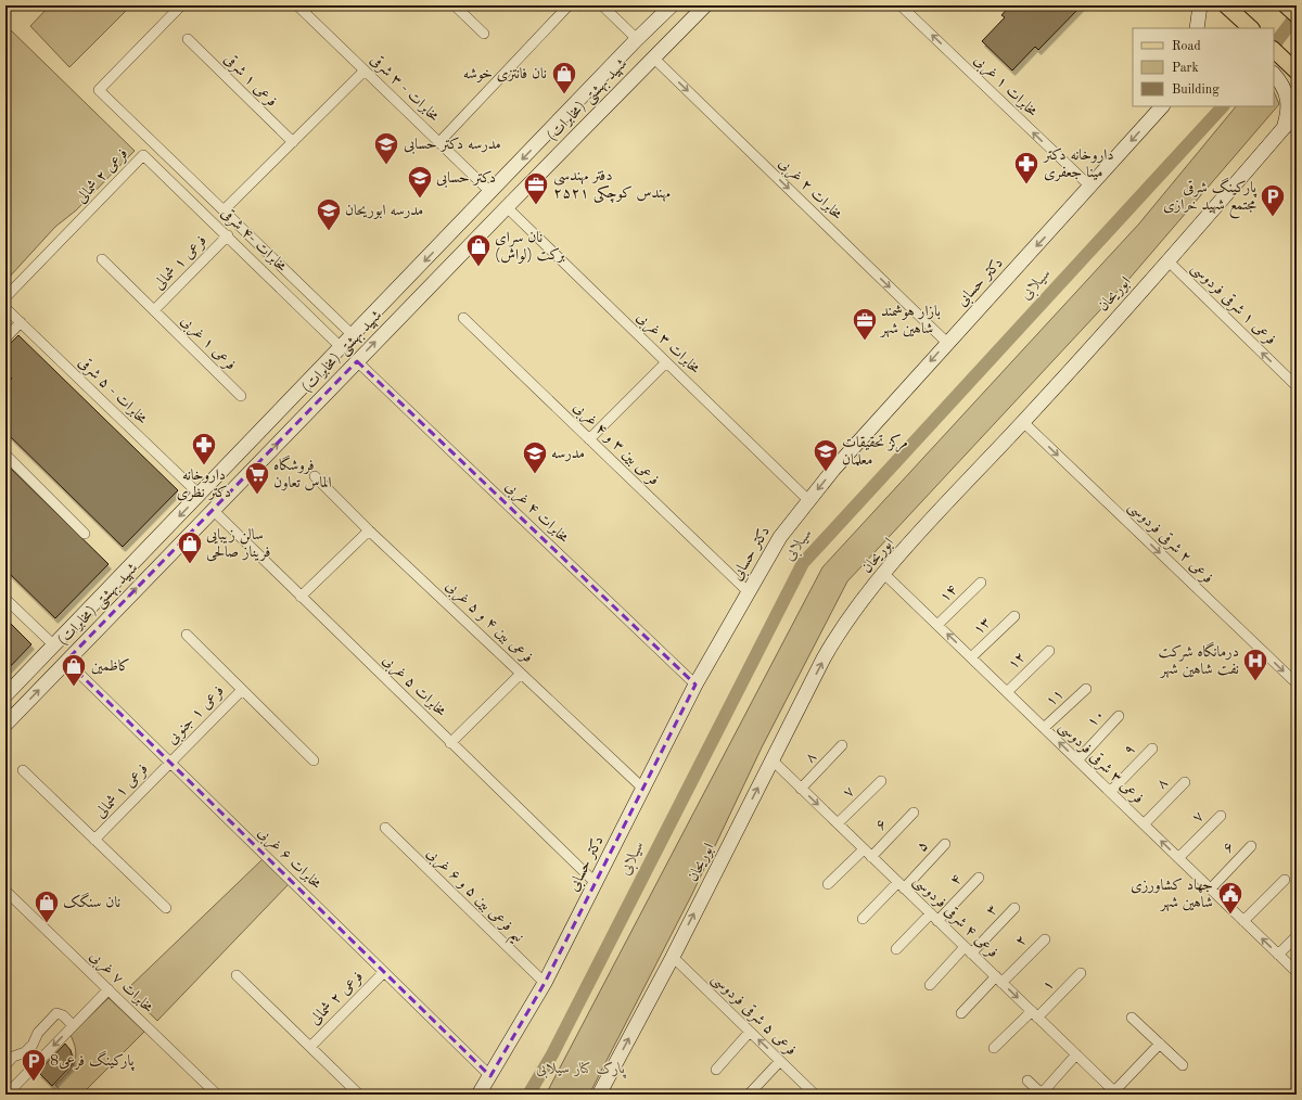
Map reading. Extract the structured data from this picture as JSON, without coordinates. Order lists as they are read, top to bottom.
{
  "streets": {
    "main road": ["شهید بهشتی (مخابرات)", "دکتر حسابی", "ابوریحان"],
    "street": [
      "فرعی ۱ شرقی",
      "مخابرات ۱ غربی",
      "مخابرات - ۳ شرقی",
      "فرعی ۲ شمالی",
      "مخابرات ۲ غربی",
      "مخابرات -۴ شرقی",
      "فرعی ۱ شمالی",
      "فرعی ۱ شرقی فردوسی",
      "فرعی ۱ غربی",
      "مخابرات ۳ غربی",
      "مخابرات - ۵ شرقی",
      "فرعی بین ۳ و ۴ غربی",
      "مخابرات ۴ غربی",
      "فرعی ۲ شرقی فردوسی",
      "۱۴",
      "فرعی بین ۴ و ۵ غربی",
      "۱۳",
      "۱۲",
      "مخابرات ۵ غربی",
      "۱۱",
      "فرعی ۱ جنوبی",
      "۱۰",
      "۹",
      "۸",
      "فرعی ۳ شرقی فردوسی",
      "۷",
      "۶",
      "۵",
      "مخابرات ۶ غربی",
      "۴",
      "نیم فرعی بین ۵ و ۶ غربی",
      "۳",
      "فرعی ۴ شرقی فردوسی",
      "۲",
      "مخابرات ۷ غربی",
      "۱",
      "فرعی ۵ شرقی فردوسی"
    ]
  },
  "crossings": [
    ["مخابرات ۱ غربی", "دکتر حسابی"],
    ["مخابرات - ۳ شرقی", "شهید بهشتی (مخابرات)"],
    ["شهید بهشتی (مخابرات)", "مخابرات ۲ غربی"],
    ["شهید بهشتی (مخابرات)", "مخابرات -۴ شرقی"],
    ["شهید بهشتی (مخابرات)", "مخابرات ۳ غربی"],
    ["شهید بهشتی (مخابرات)", "مخابرات - ۵ شرقی"],
    ["شهید بهشتی (مخابرات)", "مخابرات ۴ غربی"],
    ["شهید بهشتی (مخابرات)", "مخابرات ۵ غربی"],
    ["شهید بهشتی (مخابرات)", "مخابرات ۶ غربی"],
    ["فرعی ۲ شمالی", "مخابرات -۴ شرقی"],
    ["فرعی ۲ شمالی", "مخابرات ۶ غربی"],
    ["مخابرات ۲ غربی", "دکتر حسابی"],
    ["مخابرات -۴ شرقی", "فرعی ۱ شمالی"],
    ["فرعی ۱ شمالی", "فرعی ۱ غربی"],
    ["فرعی ۱ شمالی", "فرعی ۱ جنوبی"],
    ["فرعی ۱ شمالی", "مخابرات ۶ غربی"],
    ["دکتر حسابی", "مخابرات ۳ غربی"],
    ["دکتر حسابی", "فرعی بین ۳ و ۴ غربی"],
    ["دکتر حسابی", "مخابرات ۴ غربی"],
    ["دکتر حسابی", "فرعی بین ۴ و ۵ غربی"],
    ["دکتر حسابی", "مخابرات ۵ غربی"],
    ["دکتر حسابی", "مخابرات ۶ غربی"],
    ["دکتر حسابی", "نیم فرعی بین ۵ و ۶ غربی"],
    ["ابوریحان", "فرعی ۱ شرقی فردوسی"],
    ["ابوریحان", "فرعی ۲ شرقی فردوسی"],
    ["ابوریحان", "فرعی ۳ شرقی فردوسی"],
    ["ابوریحان", "فرعی ۴ شرقی فردوسی"],
    ["ابوریحان", "فرعی ۵ شرقی فردوسی"],
    ["۱۴", "فرعی ۳ شرقی فردوسی"],
    ["۱۳", "فرعی ۳ شرقی فردوسی"],
    ["۱۲", "فرعی ۳ شرقی فردوسی"],
    ["۱۱", "فرعی ۳ شرقی فردوسی"],
    ["فرعی ۱ جنوبی", "مخابرات ۶ غربی"],
    ["۱۰", "فرعی ۳ شرقی فردوسی"],
    ["۹", "فرعی ۳ شرقی فردوسی"],
    ["۸", "فرعی ۳ شرقی فردوسی"],
    ["۸", "فرعی ۴ شرقی فردوسی"],
    ["فرعی ۳ شرقی فردوسی", "۷"],
    ["فرعی ۳ شرقی فردوسی", "۶"],
    ["۷", "فرعی ۴ شرقی فردوسی"],
    ["۶", "فرعی ۴ شرقی فردوسی"],
    ["۵", "فرعی ۴ شرقی فردوسی"],
    ["۴", "فرعی ۴ شرقی فردوسی"],
    ["۳", "فرعی ۴ شرقی فردوسی"],
    ["فرعی ۴ شرقی فردوسی", "۲"],
    ["فرعی ۴ شرقی فردوسی", "۱"]
  ],
  "one_way": [
    "مخابرات ۱ غربی",
    "مخابرات ۲ غربی",
    "دکتر حسابی",
    "ابوریحان",
    "فرعی ۱ شرقی فردوسی",
    "فرعی ۲ شرقی فردوسی"
  ],
  "water": ["سیلابی"],
  "parks": ["پارک کنار سیلابی"],
  "places": {
    "shop": [
      "نان فانتزی خوشه",
      "نان سرای برکت (لواش)",
      "سالن زیبایی فریناز صالحی",
      "کاظمین",
      "نان سنگک"
    ],
    "school or university": [
      "مدرسه دکتر حسابی",
      "دکتر حسابی",
      "مدرسه ابوریحان",
      "مرکز تحقیقات معلمان",
      "مدرسه"
    ],
    "pharmacy": ["داروخانه دکتر مینا جعفری", "داروخانه دکتر نظری"],
    "office": ["دفتر مهندسی ۲۵۲۱ مهندس کوچکی", "بازار هوشمند شاهین شهر"],
    "parking": ["پارکینگ شرقی مجتمع شهید خرازی", "پارکینگ فرعی8"],
    "supermarket": ["فروشگاه الماس تعاون"],
    "hospital": ["درمانگاه شرکت نفت شاهین شهر"],
    "public building": ["جهاد کشاورزی شاهین شهر"]
  },
  "legend": ["Road", "Park", "Building"]
}
